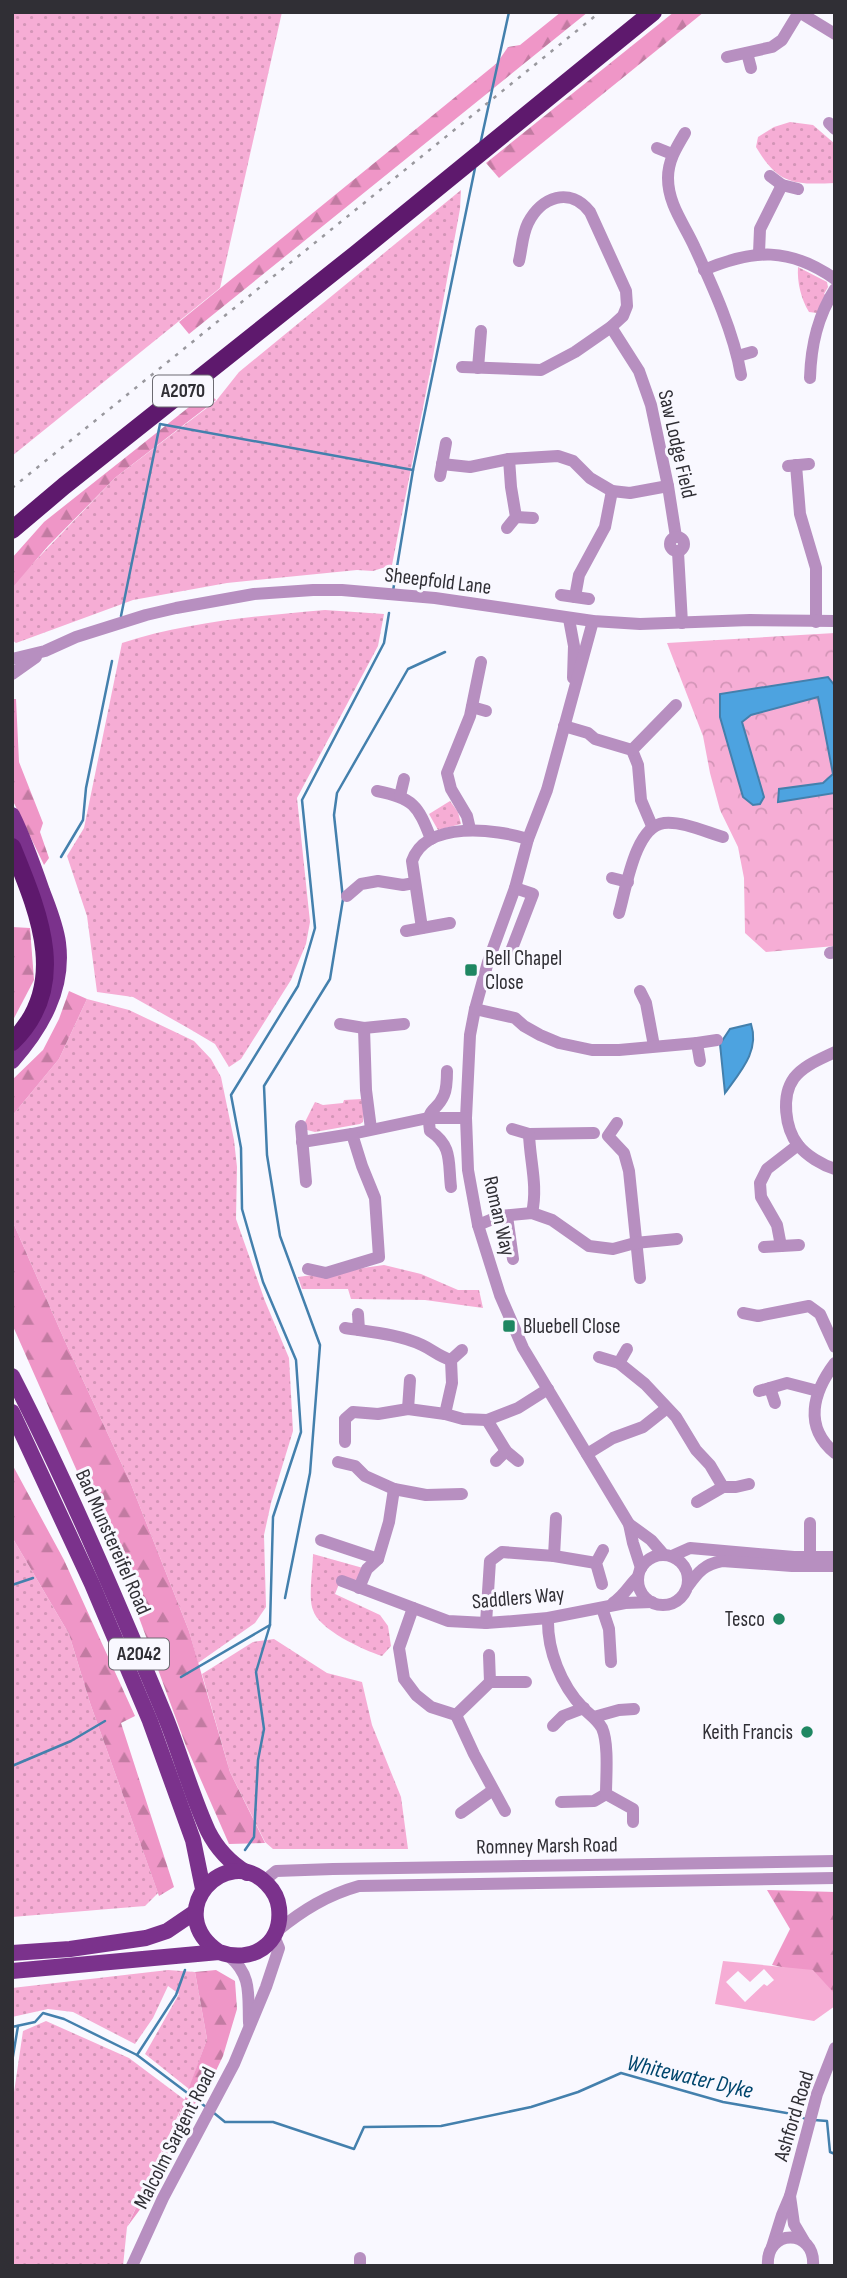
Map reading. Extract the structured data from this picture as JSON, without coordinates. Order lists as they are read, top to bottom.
{
  "streets": {
    "highway": ["A2070"],
    "main road": ["Bad Munstereifel Road", "A2042"],
    "street": [
      "Saw Lodge Field",
      "Sheepfold Lane",
      "Roman Way",
      "Saddlers Way",
      "Romney Marsh Road",
      "Ashford Road",
      "Malcolm Sargent Road"
    ]
  },
  "crossings": [
    ["Saw Lodge Field", "Sheepfold Lane"],
    ["Sheepfold Lane", "Roman Way"],
    ["Roman Way", "Saddlers Way"],
    ["Bad Munstereifel Road", "Romney Marsh Road"],
    ["Bad Munstereifel Road", "Malcolm Sargent Road"],
    ["Romney Marsh Road", "Malcolm Sargent Road"]
  ],
  "water": ["Whitewater Dyke"],
  "places": {
    "transit": ["Bell Chapel Close", "Bluebell Close"],
    "other": ["Tesco", "Keith Francis"]
  }
}
